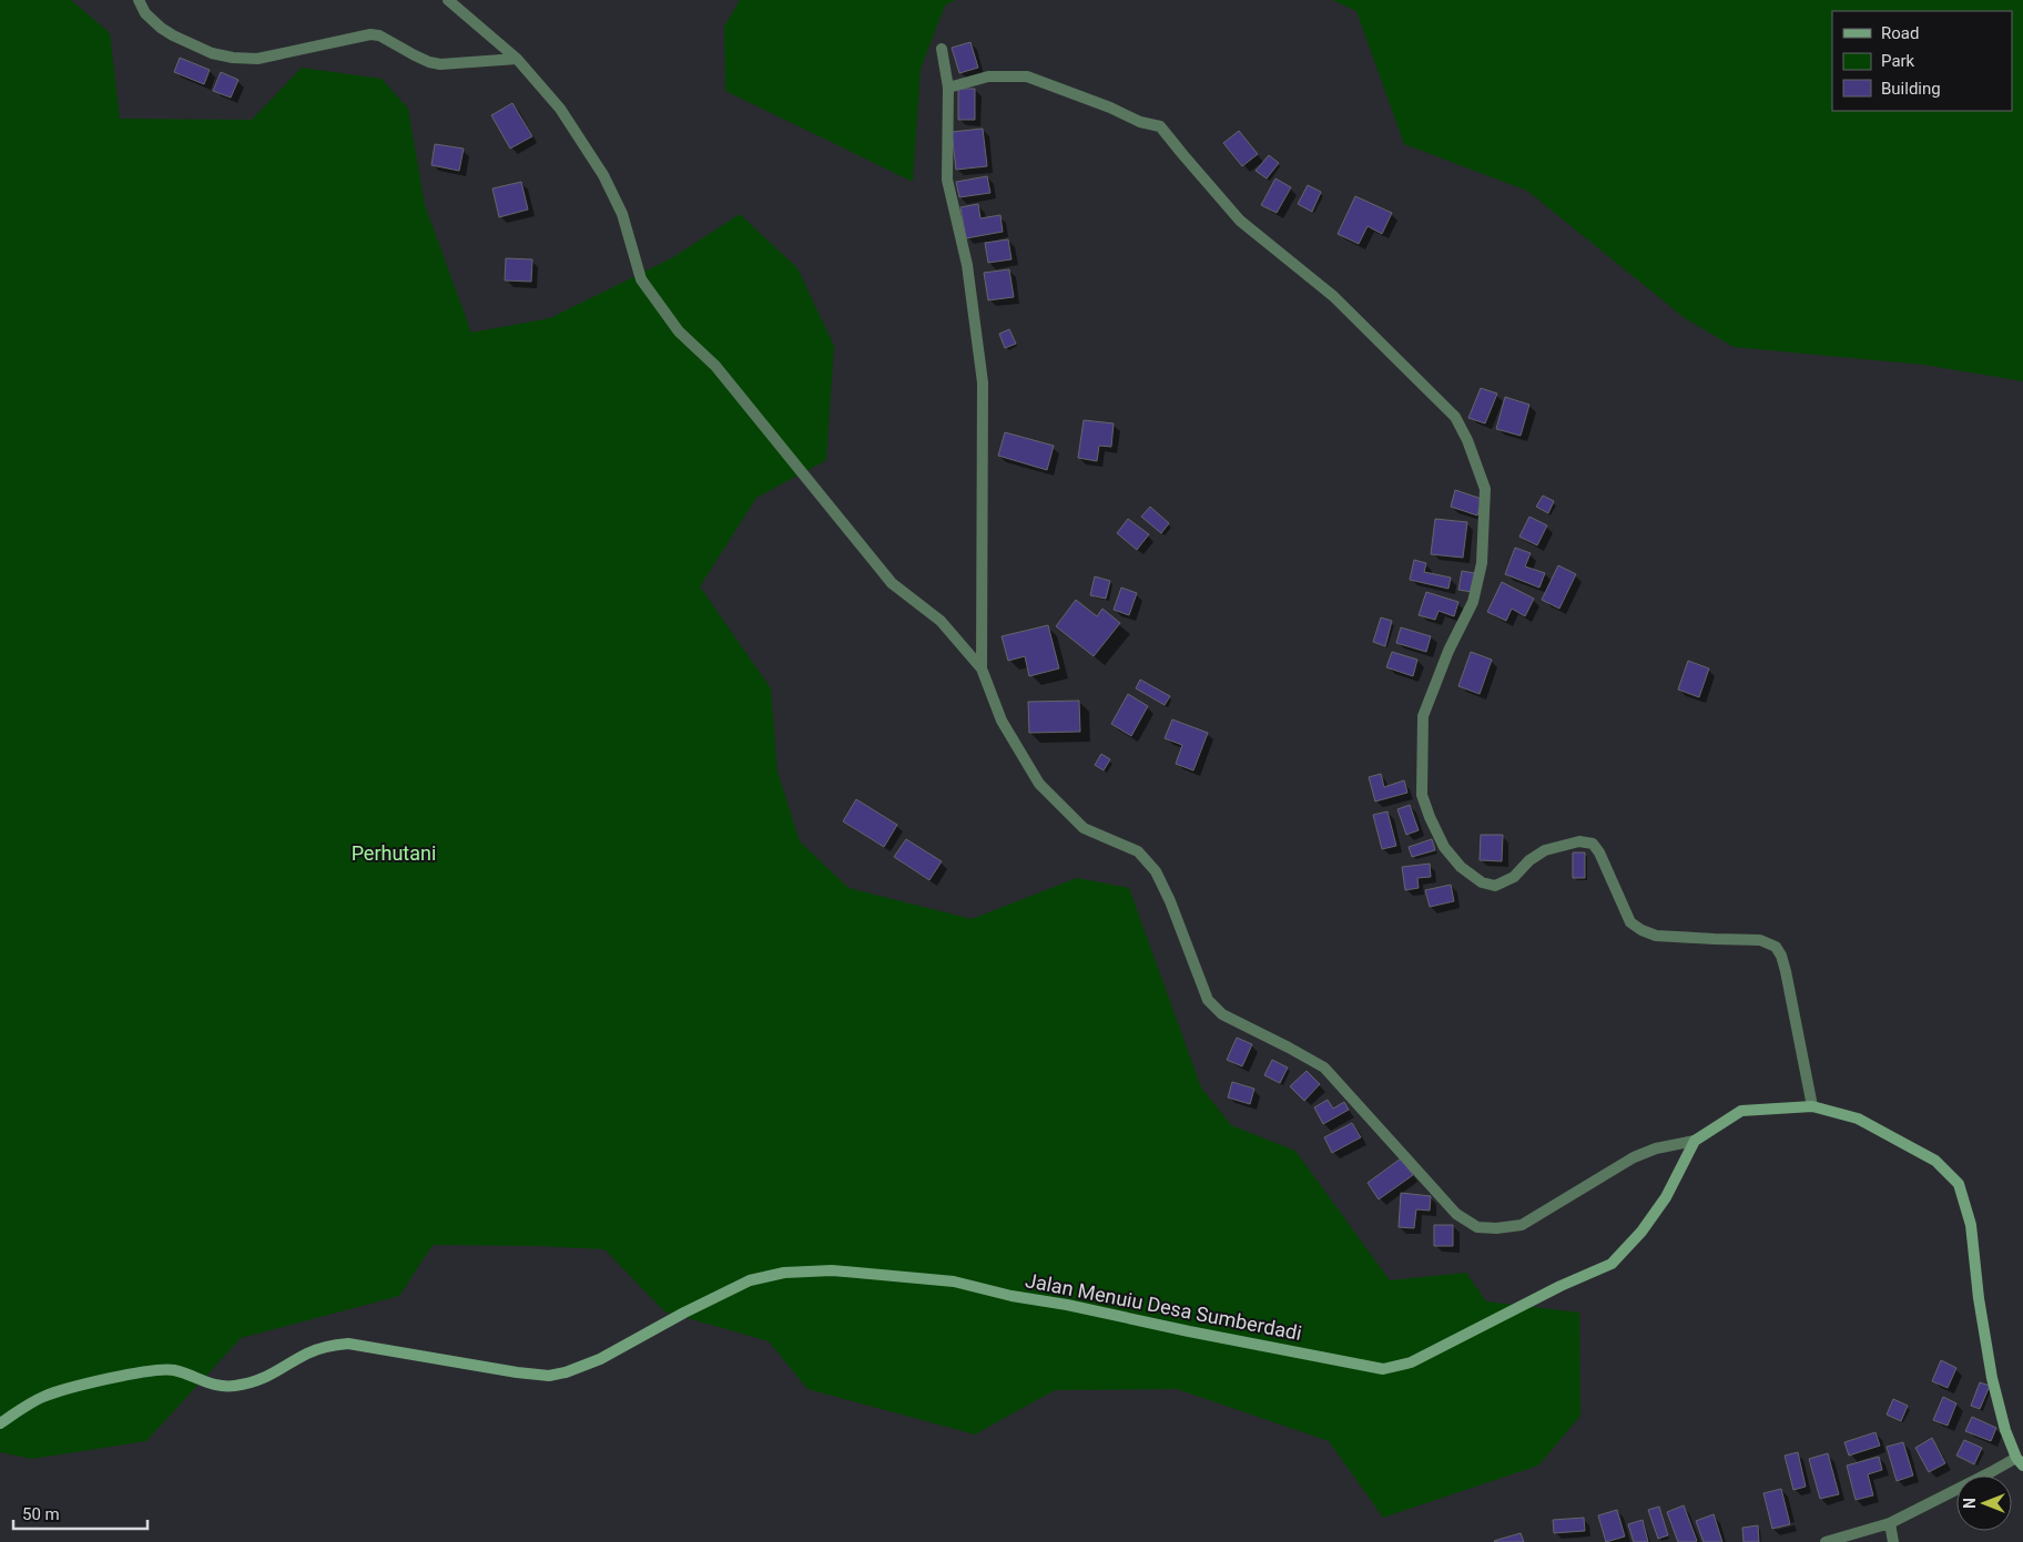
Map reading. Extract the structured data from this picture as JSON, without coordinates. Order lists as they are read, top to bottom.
{
  "streets": {
    "street": ["Jalan Menuiu Desa Sumberdadi"]
  },
  "parks": ["Perhutani"],
  "legend": ["Road", "Park", "Building"],
  "scale_bar": "50 m",
  "north": "left"
}
